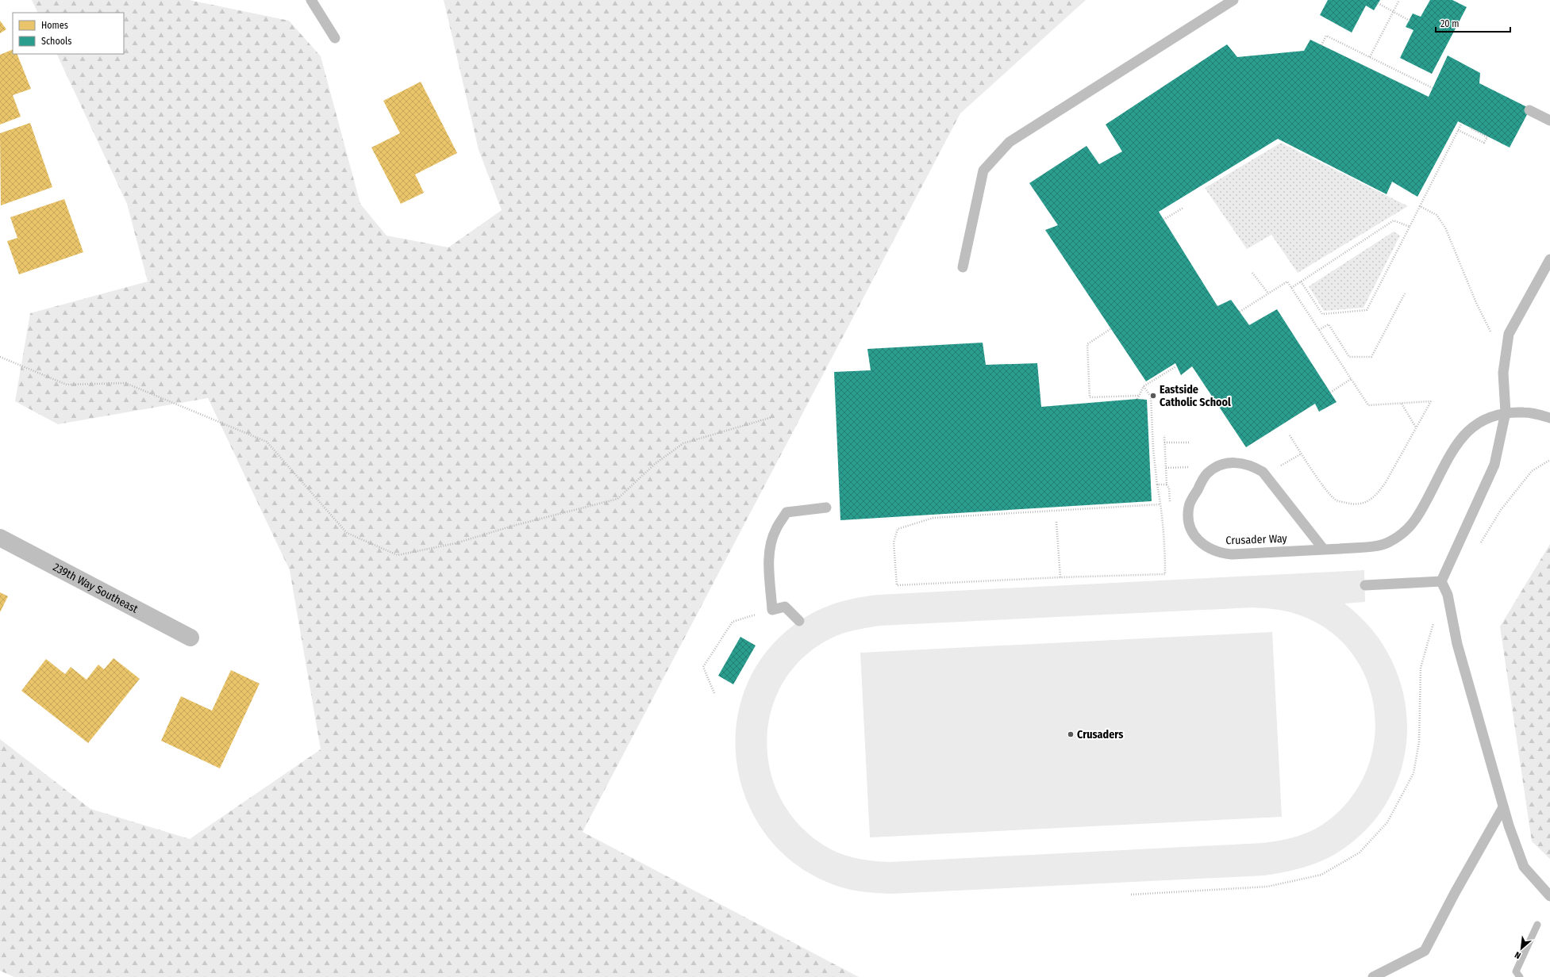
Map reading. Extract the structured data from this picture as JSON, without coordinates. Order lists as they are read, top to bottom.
{
  "streets": {
    "street": ["239th Way Southeast"],
    "lane": ["Crusader Way"]
  },
  "places": ["Eastside Catholic School", "Crusaders"],
  "legend": ["Homes", "Schools"],
  "scale_bar": "20 m",
  "north": "bottom left"
}
